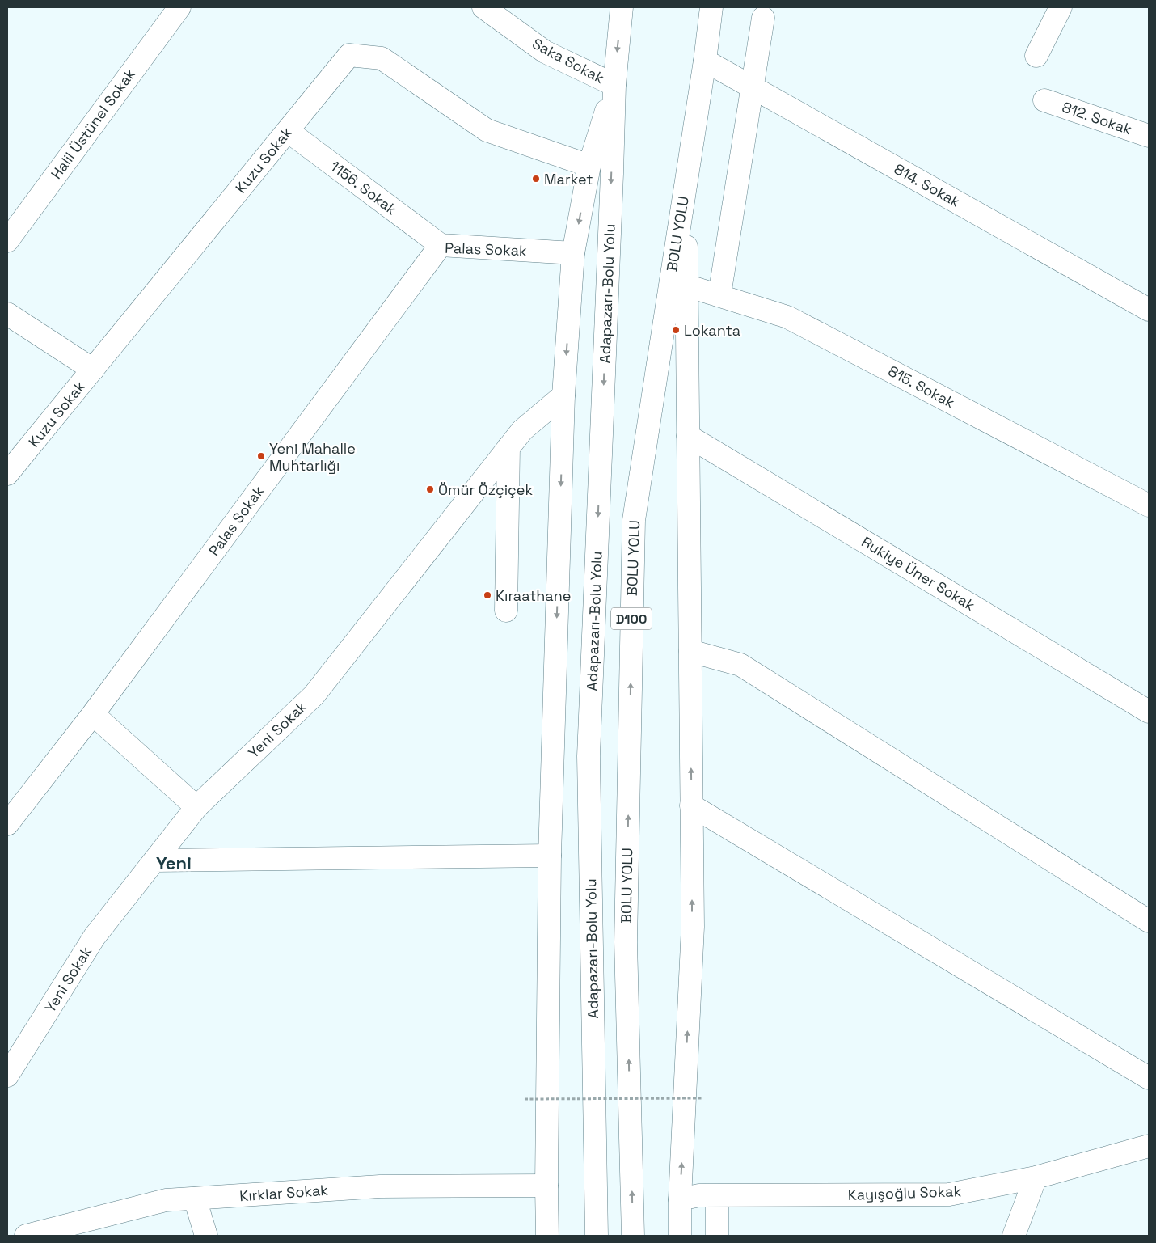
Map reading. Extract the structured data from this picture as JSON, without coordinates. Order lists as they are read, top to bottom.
{
  "streets": {
    "main road": [
      "Saka Sokak",
      "812. Sokak",
      "Halil Üstünel Sokak",
      "Kuzu Sokak",
      "814. Sokak",
      "1156. Sokak",
      "BOLU YOLU",
      "Palas Sokak",
      "Adapazarı-Bolu Yolu",
      "815. Sokak",
      "Rukiye Üner Sokak",
      "D100",
      "Yeni Sokak",
      "Kırklar Sokak",
      "Kayışoğlu Sokak"
    ]
  },
  "crossings": [
    ["Saka Sokak", "Adapazarı-Bolu Yolu"],
    ["Kuzu Sokak", "1156. Sokak"],
    ["814. Sokak", "BOLU YOLU"],
    ["1156. Sokak", "Palas Sokak"]
  ],
  "districts": ["Yeni"],
  "places": [
    "Market",
    "Lokanta",
    "Yeni Mahalle Muhtarlığı",
    "Ömür Özçiçek",
    "Kıraathane"
  ]
}
